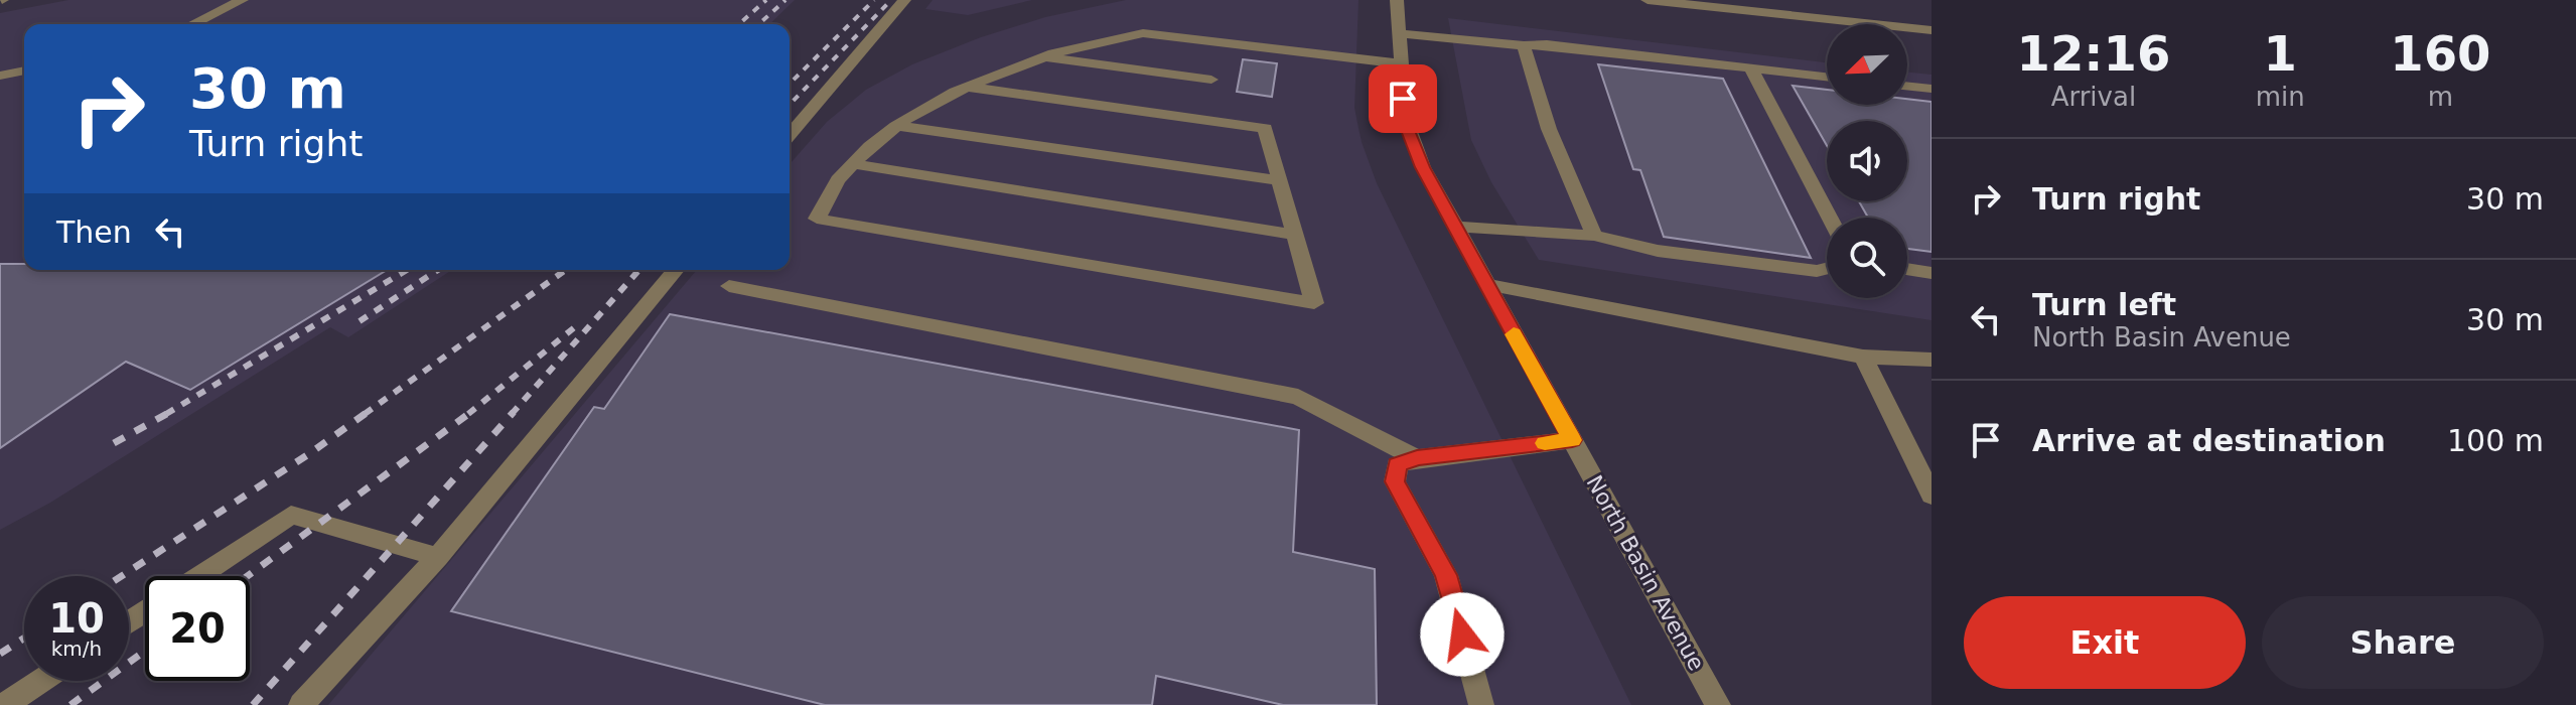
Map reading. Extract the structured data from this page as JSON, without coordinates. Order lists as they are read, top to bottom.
{
  "streets": {
    "street": ["North Basin Avenue"]
  },
  "north": "bottom left",
  "page": {
    "eta": [
      "12:16",
      "Arrival",
      "1",
      "min",
      "160",
      "m"
    ],
    "turn": ["30 m", "Turn right"],
    "list": [
      {
        "name": "Turn right",
        "value": "30 m"
      },
      {
        "name": "Turn left",
        "note": "North Basin Avenue",
        "value": "30 m"
      },
      {
        "name": "Arrive at destination",
        "value": "100 m"
      }
    ],
    "then": "Then",
    "speed": "10 km/h",
    "limit": "20",
    "buttons": ["Exit", "Share"]
  }
}
